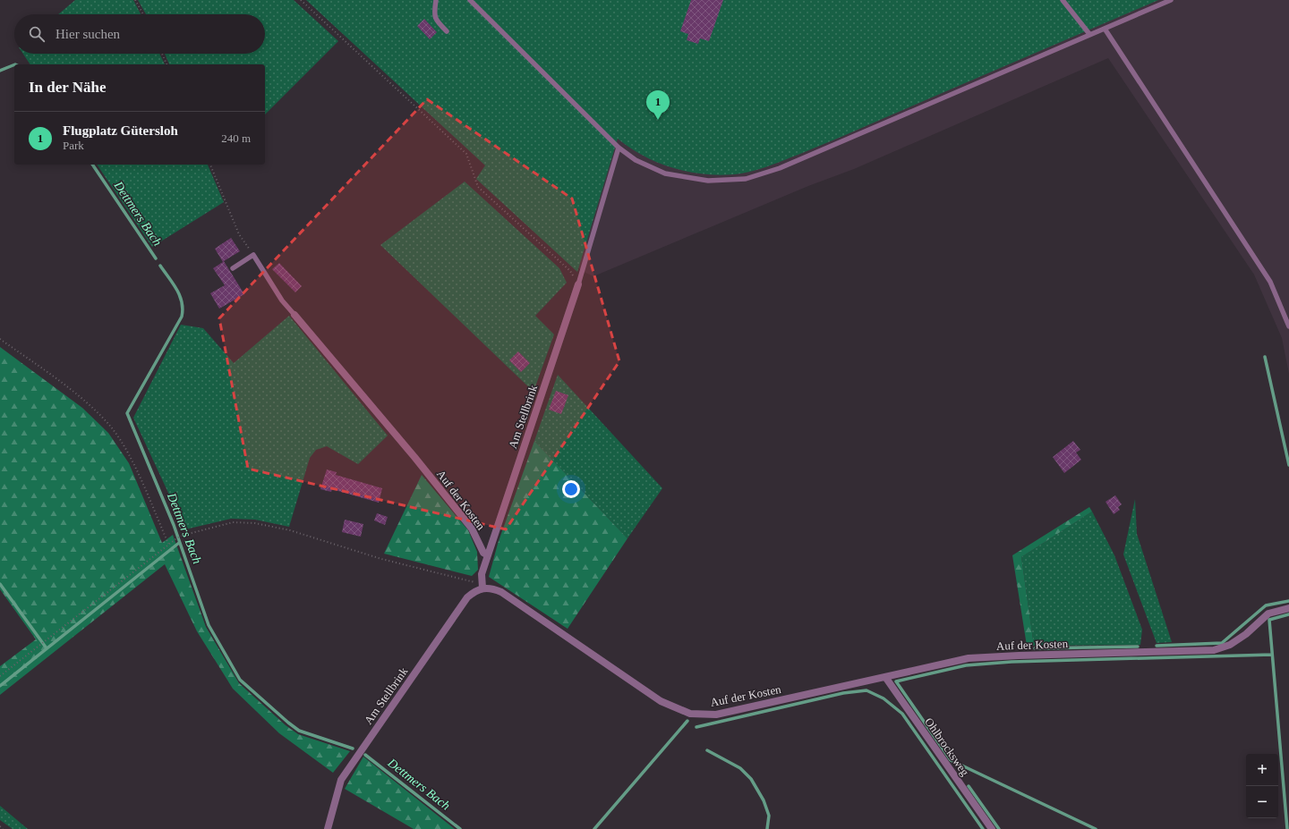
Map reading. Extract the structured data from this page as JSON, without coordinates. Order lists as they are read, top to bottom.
{
  "streets": {
    "street": ["Am Stellbrink", "Auf der Kosten", "Ohlbrocksweg"]
  },
  "crossings": [
    ["Am Stellbrink", "Auf der Kosten"],
    ["Auf der Kosten", "Ohlbrocksweg"]
  ],
  "water": ["Dettmers Bach"],
  "page": {
    "search": "Hier suchen",
    "heading": "In der Nähe",
    "pins": "1",
    "list": [
      {
        "mark": "1",
        "name": "Flugplatz Gütersloh",
        "note": "Park",
        "value": "240 m"
      }
    ],
    "map_buttons": ["+", "−"]
  }
}
